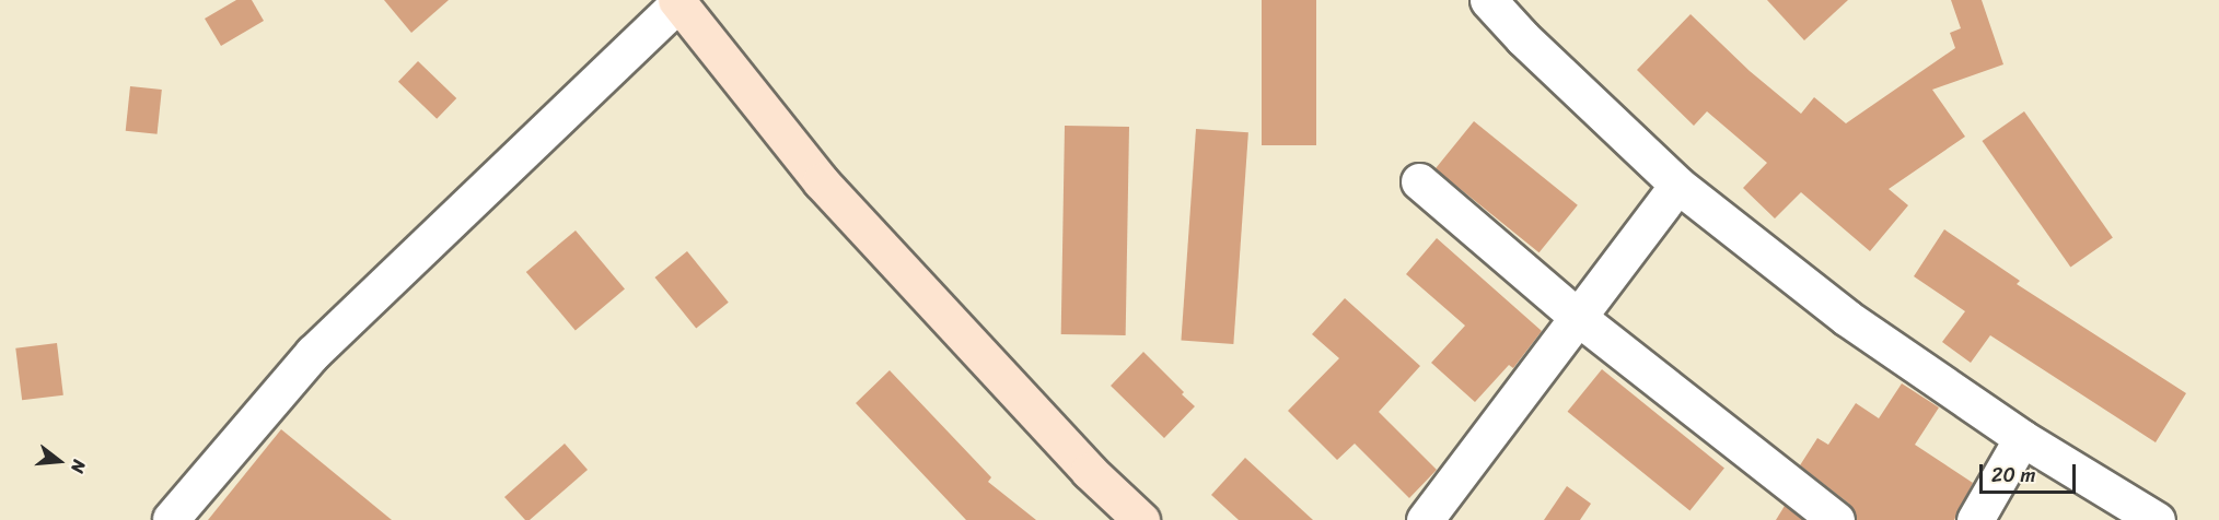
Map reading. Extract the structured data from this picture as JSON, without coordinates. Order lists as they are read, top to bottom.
{
  "scale_bar": "20 m",
  "north": "right"
}
